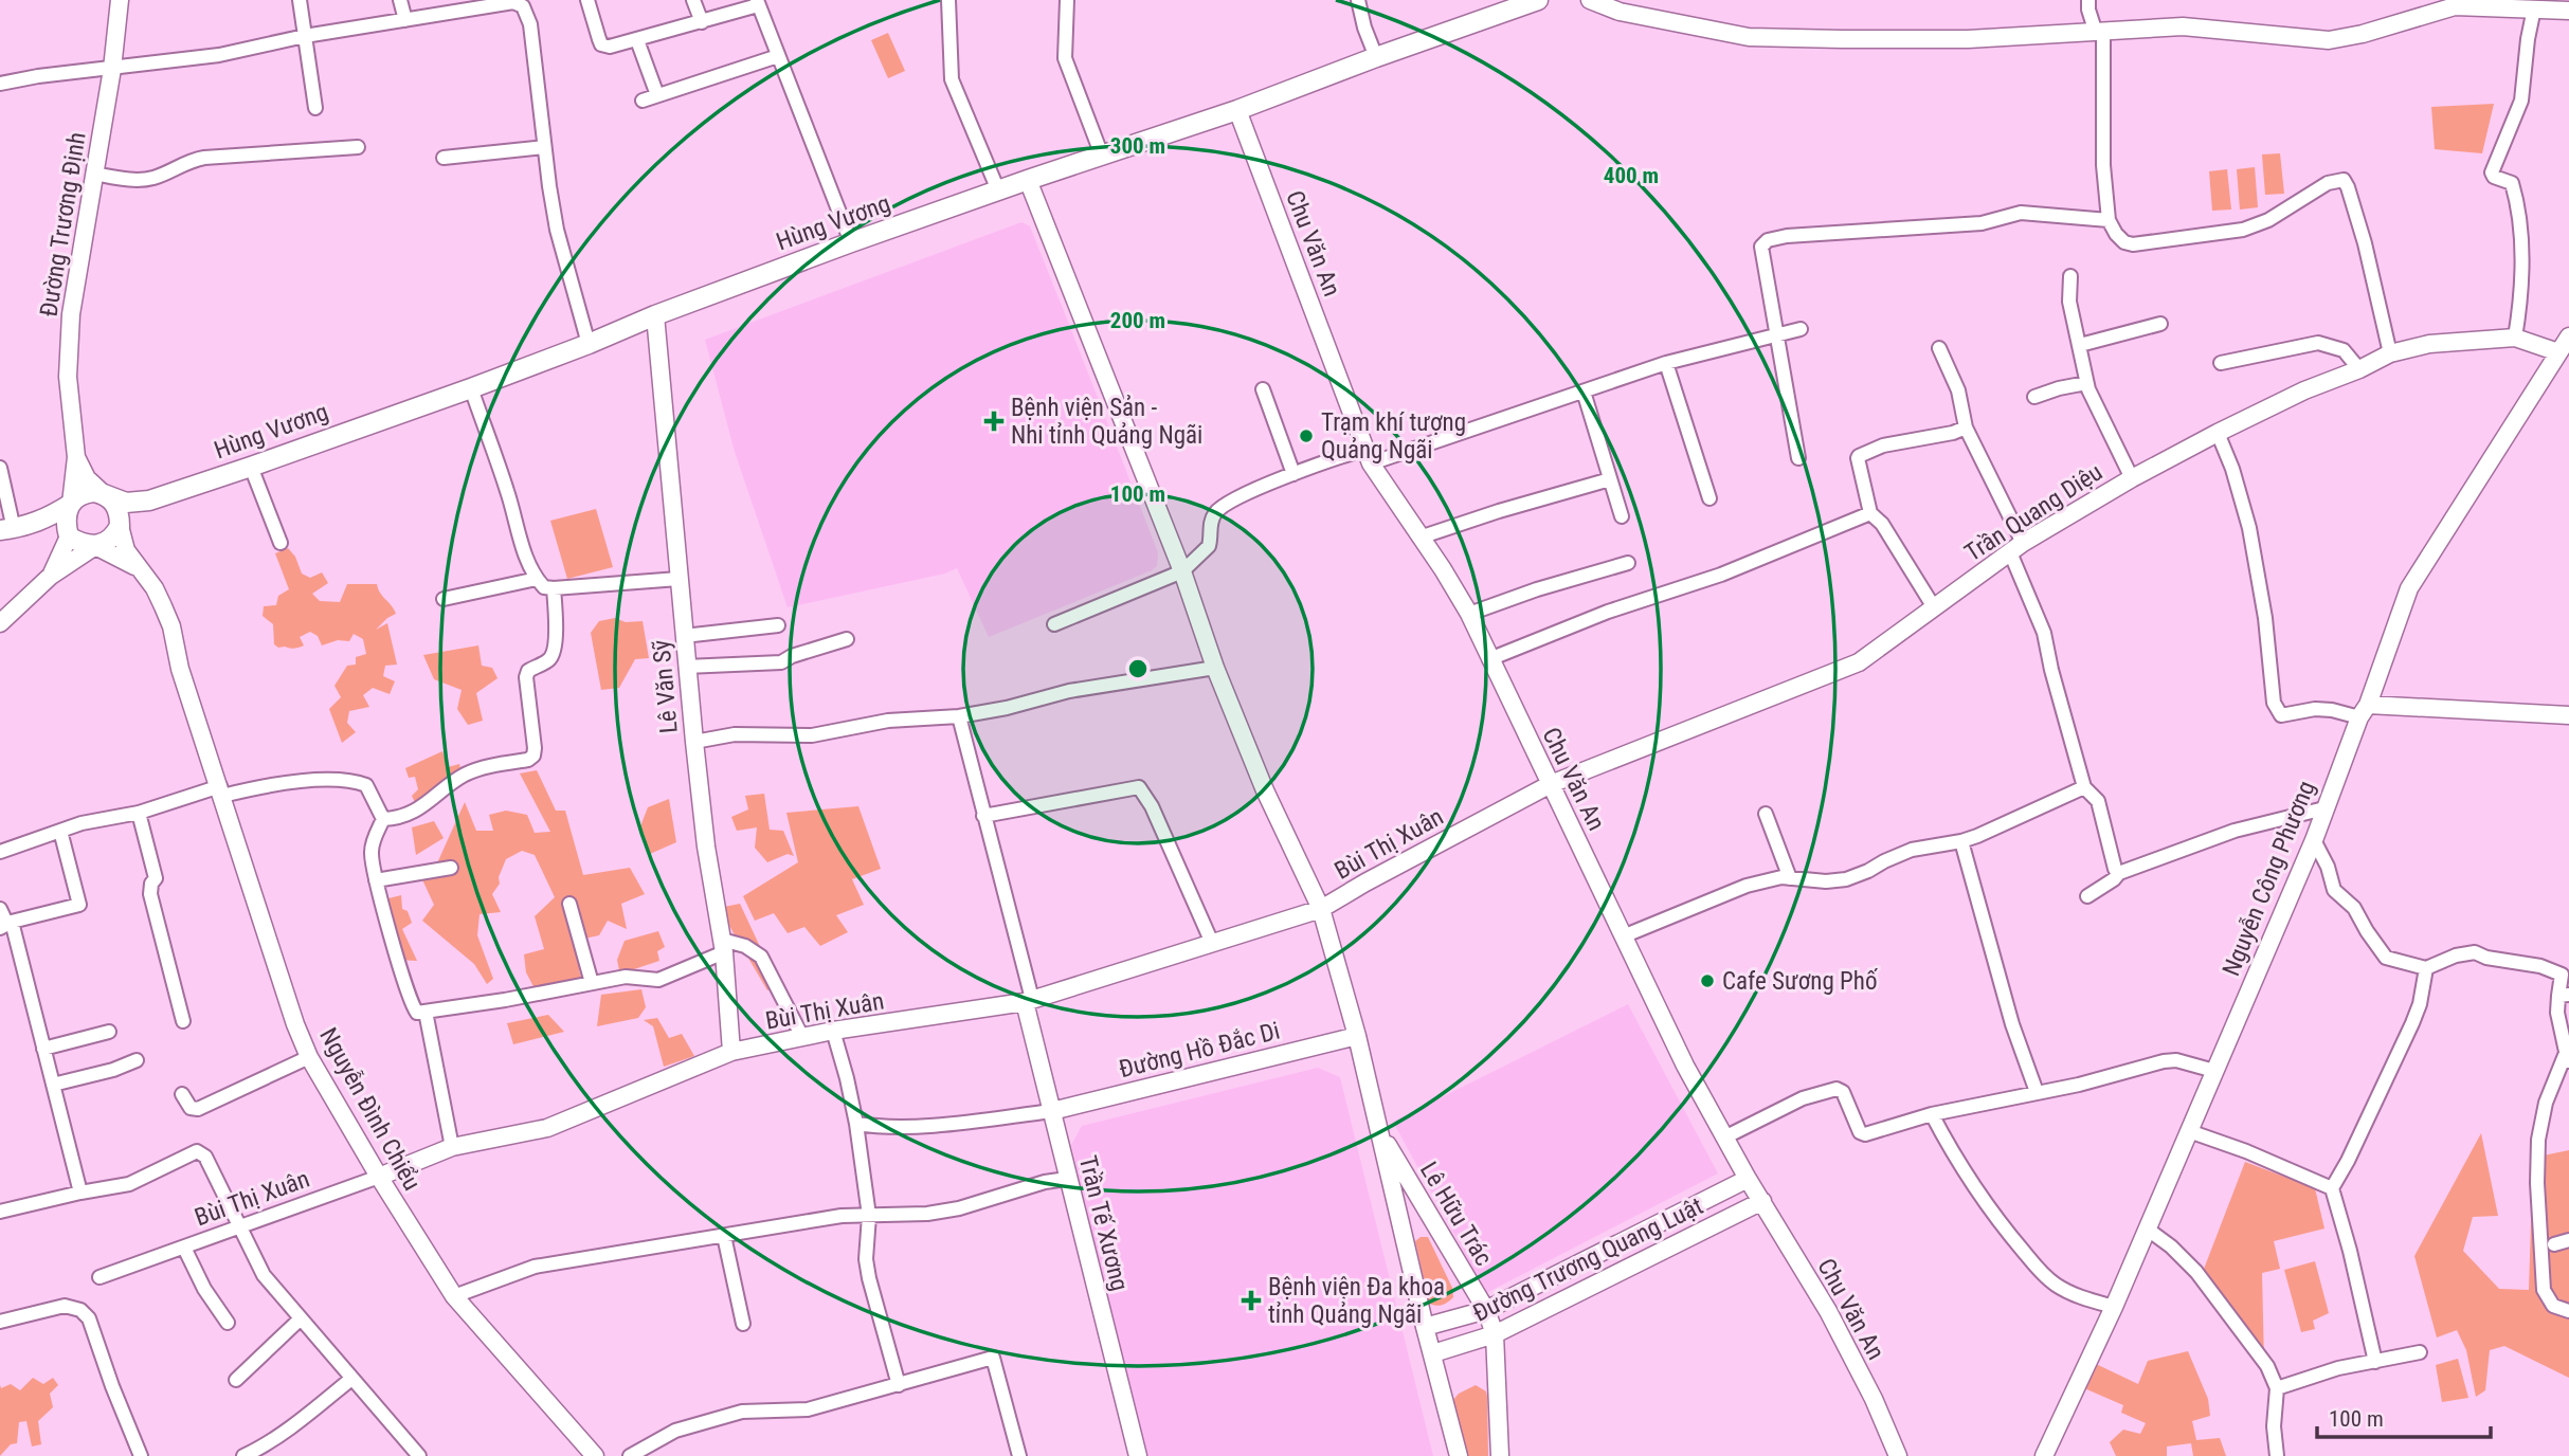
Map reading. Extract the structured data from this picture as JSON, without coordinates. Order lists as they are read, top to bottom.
{
  "streets": {
    "main road": ["Hùng Vương"],
    "street": [
      "Đường Trương Định",
      "Chu Văn An",
      "Trần Quang Diệu",
      "Lê Văn Sỹ",
      "Bùi Thị Xuân",
      "Nguyễn Công Phương",
      "Đường Hồ Đắc Di",
      "Nguyễn Đình Chiểu",
      "Lê Hữu Trác",
      "Trần Tế Xương",
      "Đường Trương Quang Luật"
    ]
  },
  "crossings": [
    ["Hùng Vương", "Chu Văn An"],
    ["Hùng Vương", "Lê Văn Sỹ"],
    ["Hùng Vương", "Lê Hữu Trác"],
    ["Đường Trương Định", "Nguyễn Đình Chiểu"],
    ["Chu Văn An", "Trần Quang Diệu"],
    ["Chu Văn An", "Bùi Thị Xuân"],
    ["Chu Văn An", "Đường Trương Quang Luật"],
    ["Trần Quang Diệu", "Bùi Thị Xuân"],
    ["Trần Quang Diệu", "Nguyễn Công Phương"],
    ["Lê Văn Sỹ", "Bùi Thị Xuân"],
    ["Bùi Thị Xuân", "Nguyễn Đình Chiểu"],
    ["Bùi Thị Xuân", "Lê Hữu Trác"],
    ["Bùi Thị Xuân", "Trần Tế Xương"],
    ["Đường Hồ Đắc Di", "Lê Hữu Trác"],
    ["Đường Hồ Đắc Di", "Trần Tế Xương"],
    ["Lê Hữu Trác", "Đường Trương Quang Luật"]
  ],
  "places": {
    "health": ["Bệnh viện Sản - Nhi tỉnh Quảng Ngãi", "Bệnh viện Đa khoa tỉnh Quảng Ngãi"],
    "other": ["Trạm khí tượng Quảng Ngãi", "Cafe Sương Phố"]
  },
  "scale_bar": "100 m",
  "rings": [
    "300 m",
    "400 m",
    "200 m",
    "100 m"
  ]
}
